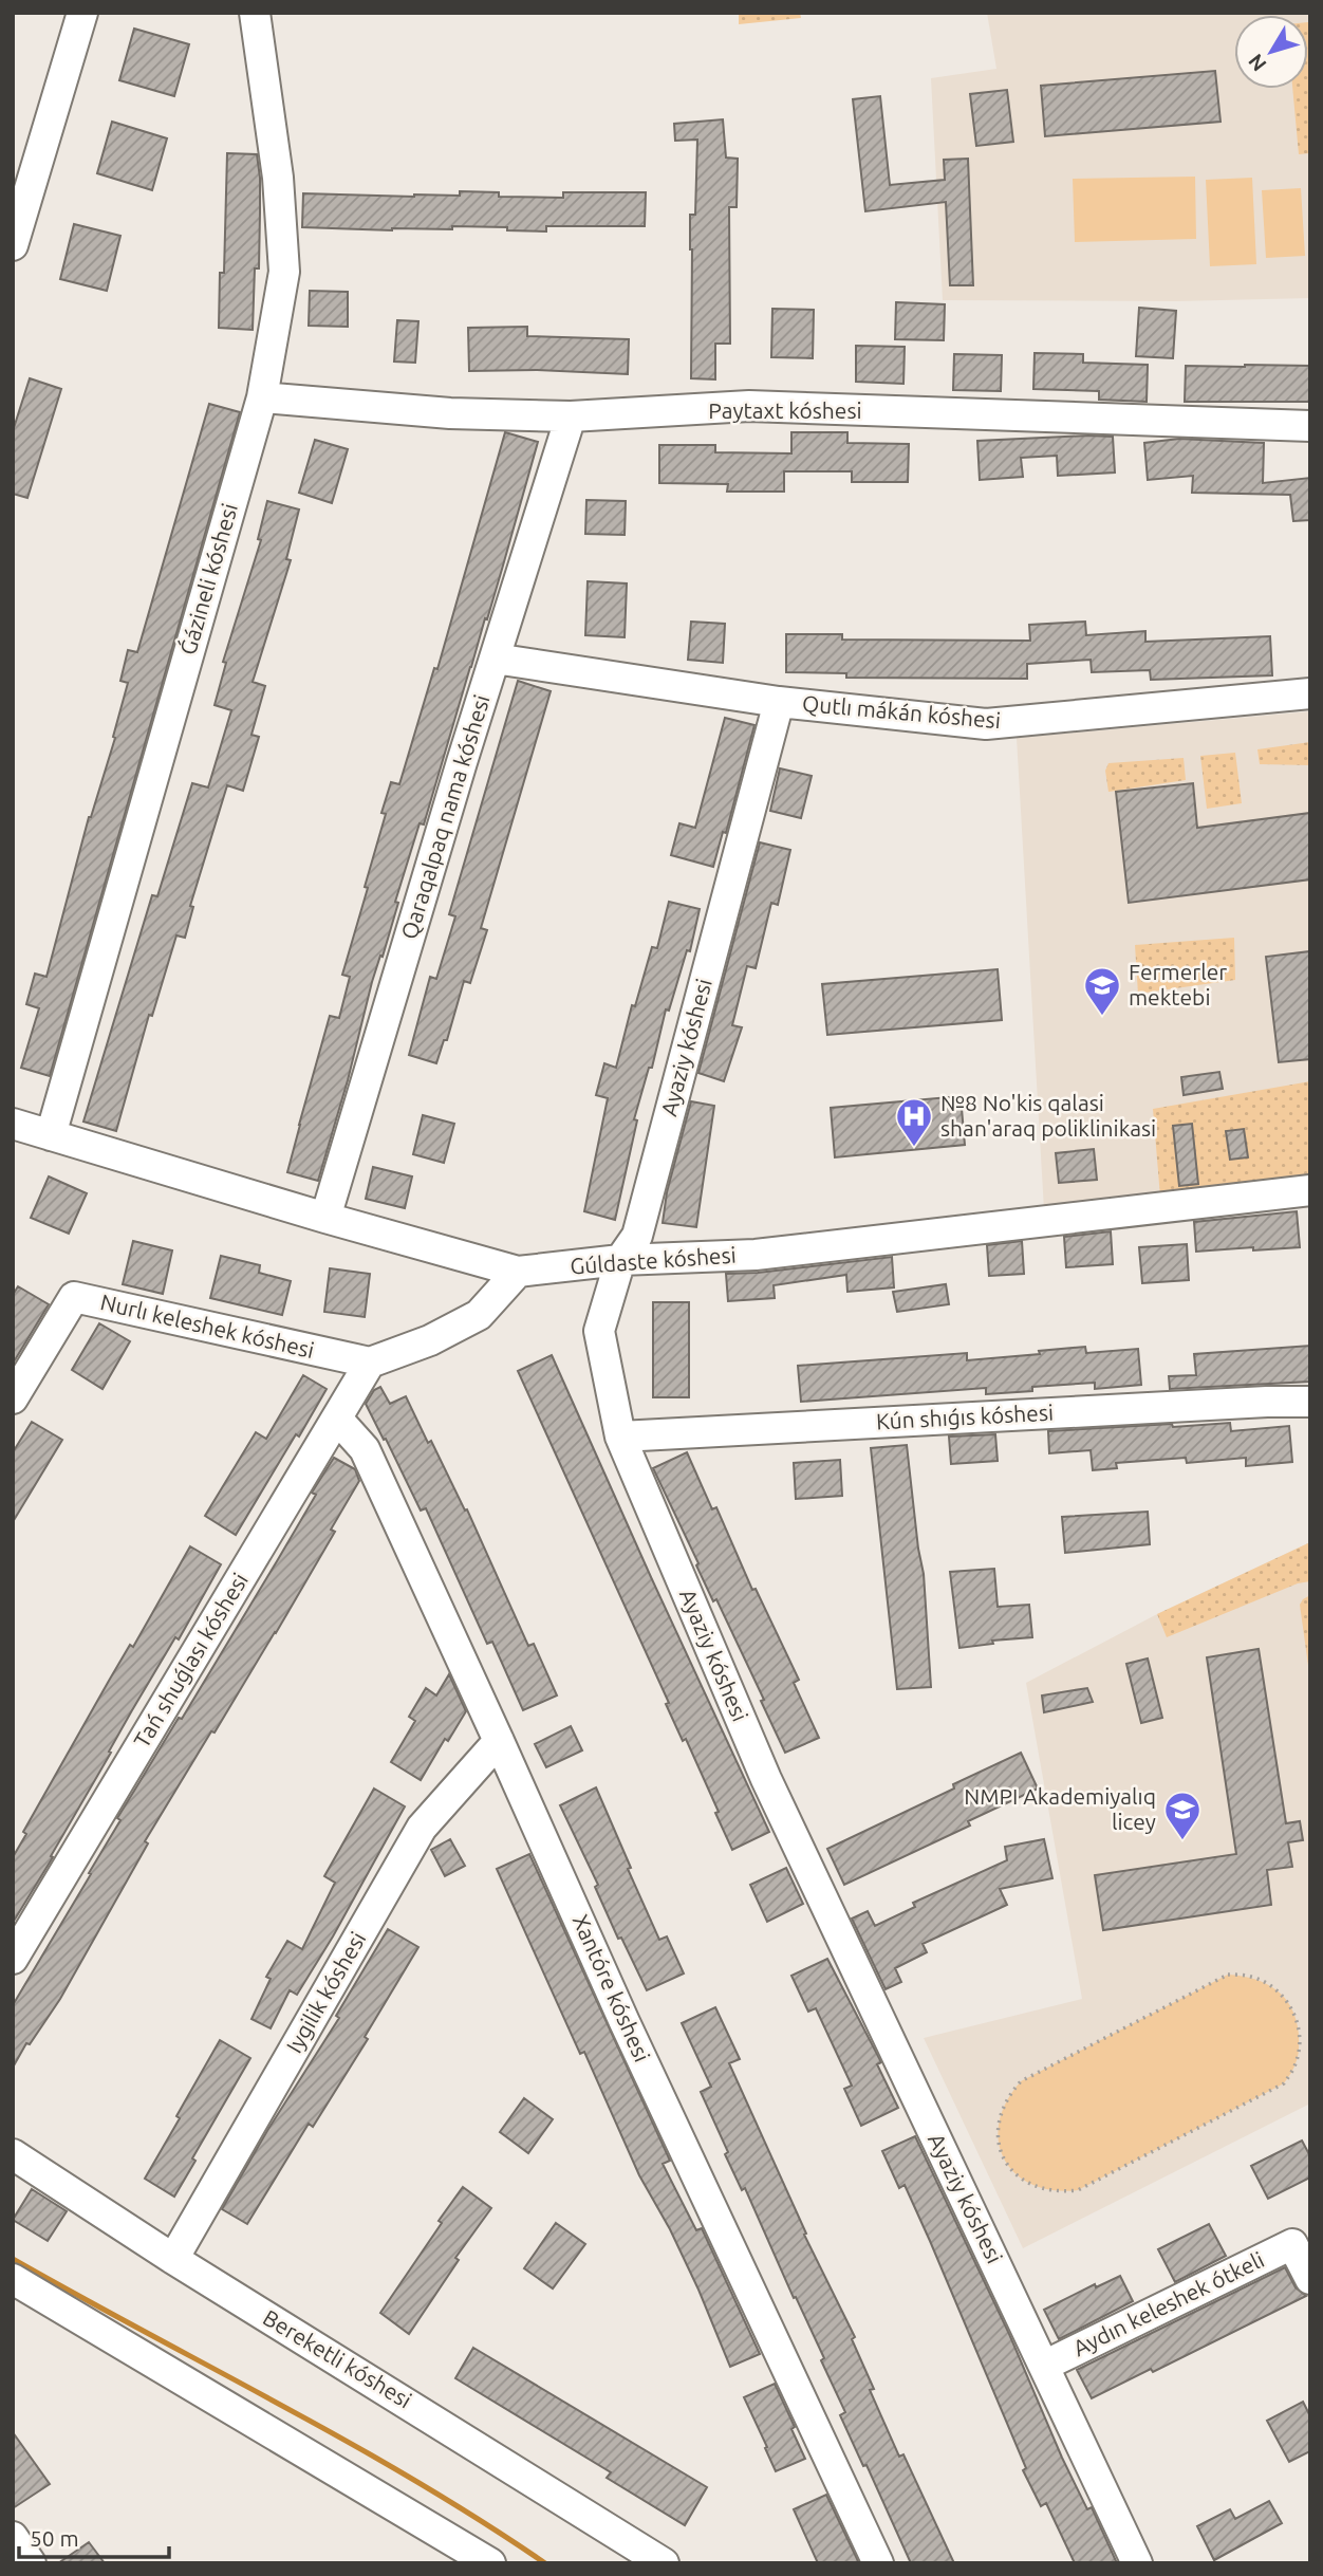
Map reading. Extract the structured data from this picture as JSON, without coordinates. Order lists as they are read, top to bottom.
{
  "streets": {
    "street": [
      "Paytaxt kóshesi",
      "Ǵázineli kóshesi",
      "Qutlı mákán kóshesi",
      "Qaraqalpaq nama kóshesi",
      "Ayaziy kóshesi",
      "Gúldaste kóshesi",
      "Nurlı keleshek kóshesi",
      "Kún shıǵıs kóshesi",
      "Tań shuǵlası kóshesi",
      "Xantóre kóshesi",
      "Iygilik kóshesi",
      "Aydın keleshek ótkeli",
      "Bereketli kóshesi"
    ]
  },
  "crossings": [
    ["Paytaxt kóshesi", "Ǵázineli kóshesi"],
    ["Paytaxt kóshesi", "Qaraqalpaq nama kóshesi"],
    ["Ǵázineli kóshesi", "Gúldaste kóshesi"],
    ["Qutlı mákán kóshesi", "Qaraqalpaq nama kóshesi"],
    ["Qutlı mákán kóshesi", "Ayaziy kóshesi"],
    ["Qaraqalpaq nama kóshesi", "Gúldaste kóshesi"],
    ["Ayaziy kóshesi", "Gúldaste kóshesi"],
    ["Ayaziy kóshesi", "Kún shıǵıs kóshesi"],
    ["Ayaziy kóshesi", "Aydın keleshek ótkeli"],
    ["Nurlı keleshek kóshesi", "Tań shuǵlası kóshesi"],
    ["Tań shuǵlası kóshesi", "Xantóre kóshesi"],
    ["Xantóre kóshesi", "Iygilik kóshesi"],
    ["Iygilik kóshesi", "Bereketli kóshesi"]
  ],
  "places": {
    "school or university": ["Fermerler mektebi", "NMPI Akademiyalıq licey"],
    "hospital": ["№8 No'kis qalasi shan'araq poliklinikasi"]
  },
  "scale_bar": "50 m",
  "north": "bottom left"
}
